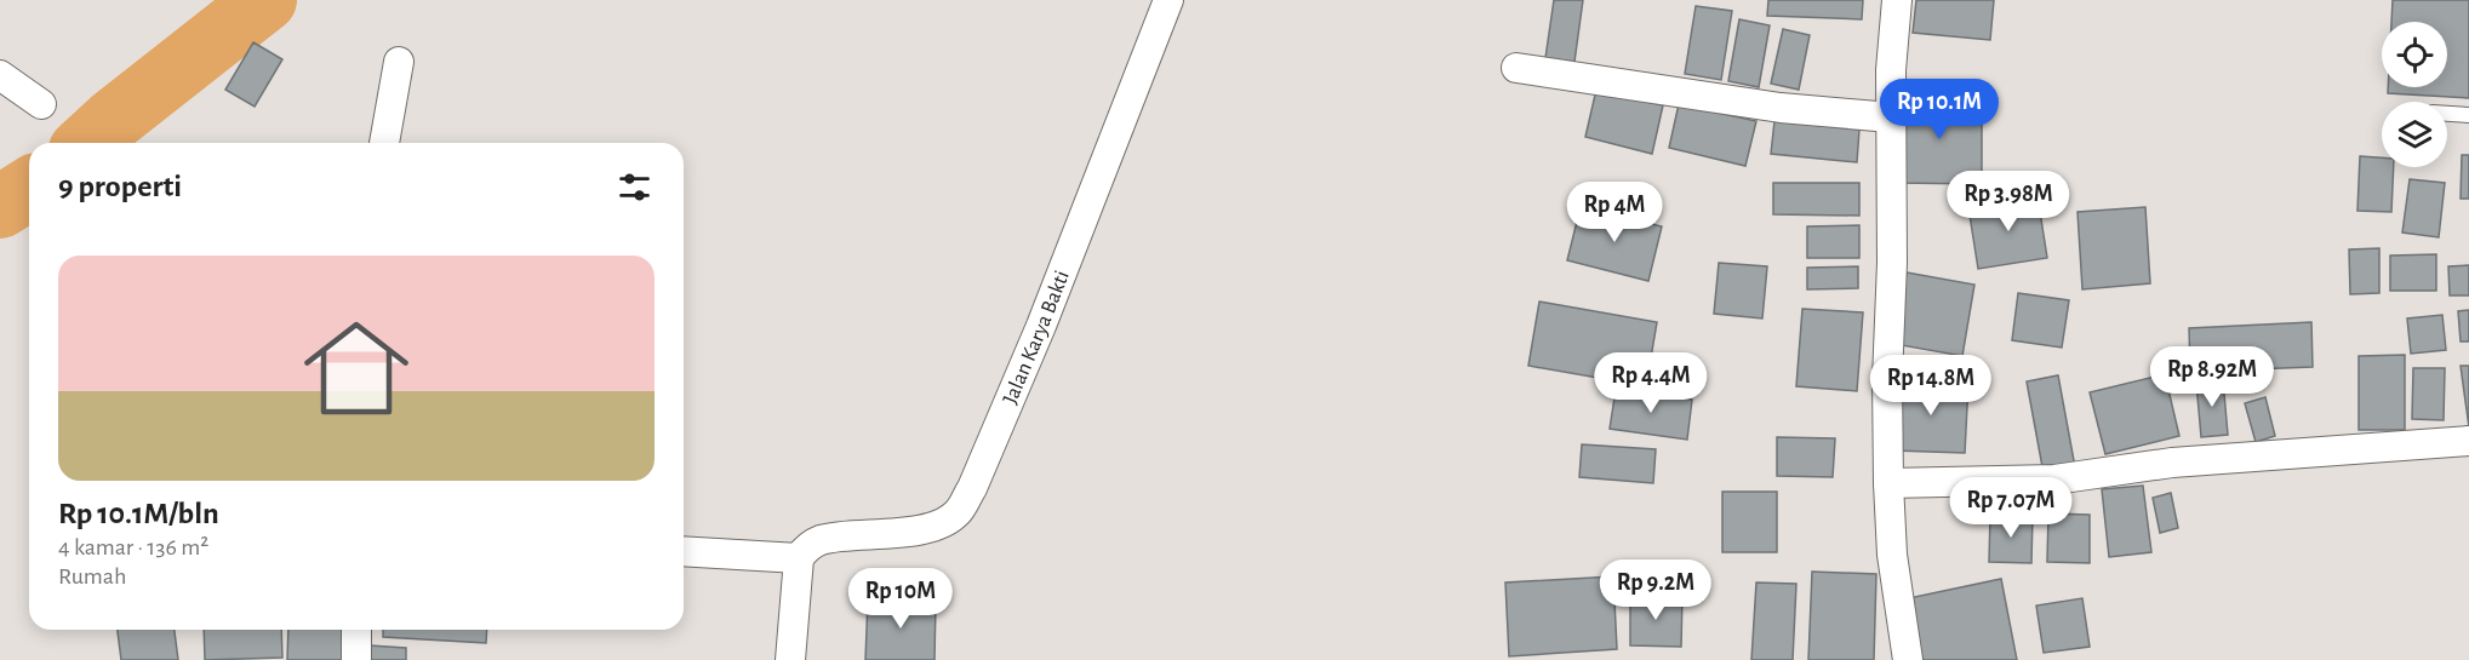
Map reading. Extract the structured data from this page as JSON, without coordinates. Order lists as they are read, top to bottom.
{
  "streets": {
    "street": ["Jalan Karya Bakti"]
  },
  "page": {
    "price": [
      "Rp 10.1M",
      "Rp 3.98M",
      "Rp 4M",
      "Rp 8.92M",
      "Rp 4.4M",
      "Rp 14.8M",
      "Rp 7.07M",
      "Rp 9.2M",
      "Rp 10M"
    ],
    "heading": "9 properti",
    "list": [
      {
        "name": "Rp 10.1M/bln",
        "note": "4 kamar · 136 m² · Rumah"
      }
    ]
  }
}
